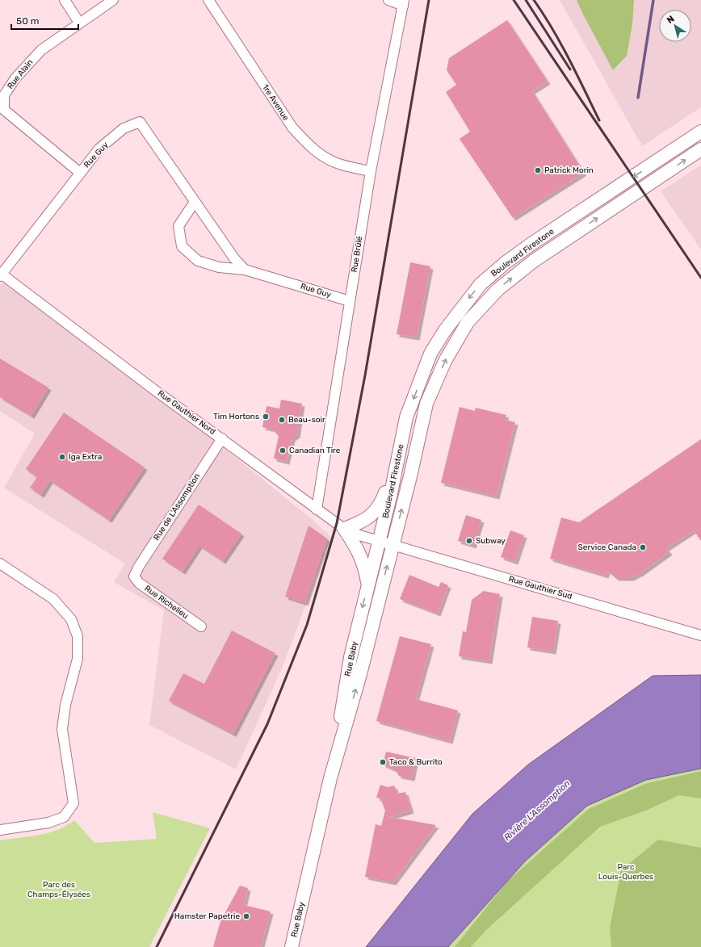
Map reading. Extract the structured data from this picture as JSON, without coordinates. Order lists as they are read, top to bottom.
{
  "streets": {
    "main road": ["Boulevard Firestone", "Rue Baby"],
    "street": [
      "Rue Alain",
      "1re Avenue",
      "Rue Guy",
      "Rue Brûlé",
      "Rue Gauthier Nord",
      "Rue de L'Assomption",
      "Rue Gauthier Sud",
      "Rue Richelieu"
    ]
  },
  "crossings": [
    ["Rue Alain", "Rue Guy"],
    ["1re Avenue", "Rue Brûlé"],
    ["Rue Guy", "Rue Brûlé"],
    ["Rue Guy", "Rue Gauthier Nord"],
    ["Boulevard Firestone", "Rue Gauthier Nord"],
    ["Boulevard Firestone", "Rue Gauthier Sud"],
    ["Boulevard Firestone", "Rue Baby"],
    ["Rue Brûlé", "Rue Gauthier Nord"],
    ["Rue Gauthier Nord", "Rue de L'Assomption"],
    ["Rue Gauthier Nord", "Rue Gauthier Sud"],
    ["Rue Gauthier Nord", "Rue Baby"],
    ["Rue de L'Assomption", "Rue Richelieu"],
    ["Rue Gauthier Sud", "Rue Baby"]
  ],
  "water": ["Rivière L'Assomption"],
  "parks": ["Parc Louis-Querbes", "Parc des Champs-Élysées"],
  "places": [
    "Patrick Morin",
    "Tim Hortons",
    "Beau-soir",
    "Canadian Tire",
    "Iga Extra",
    "Subway",
    "Service Canada",
    "Taco & Burrito",
    "Hamster Papetrie"
  ],
  "scale_bar": "50 m",
  "north": "top left"
}
